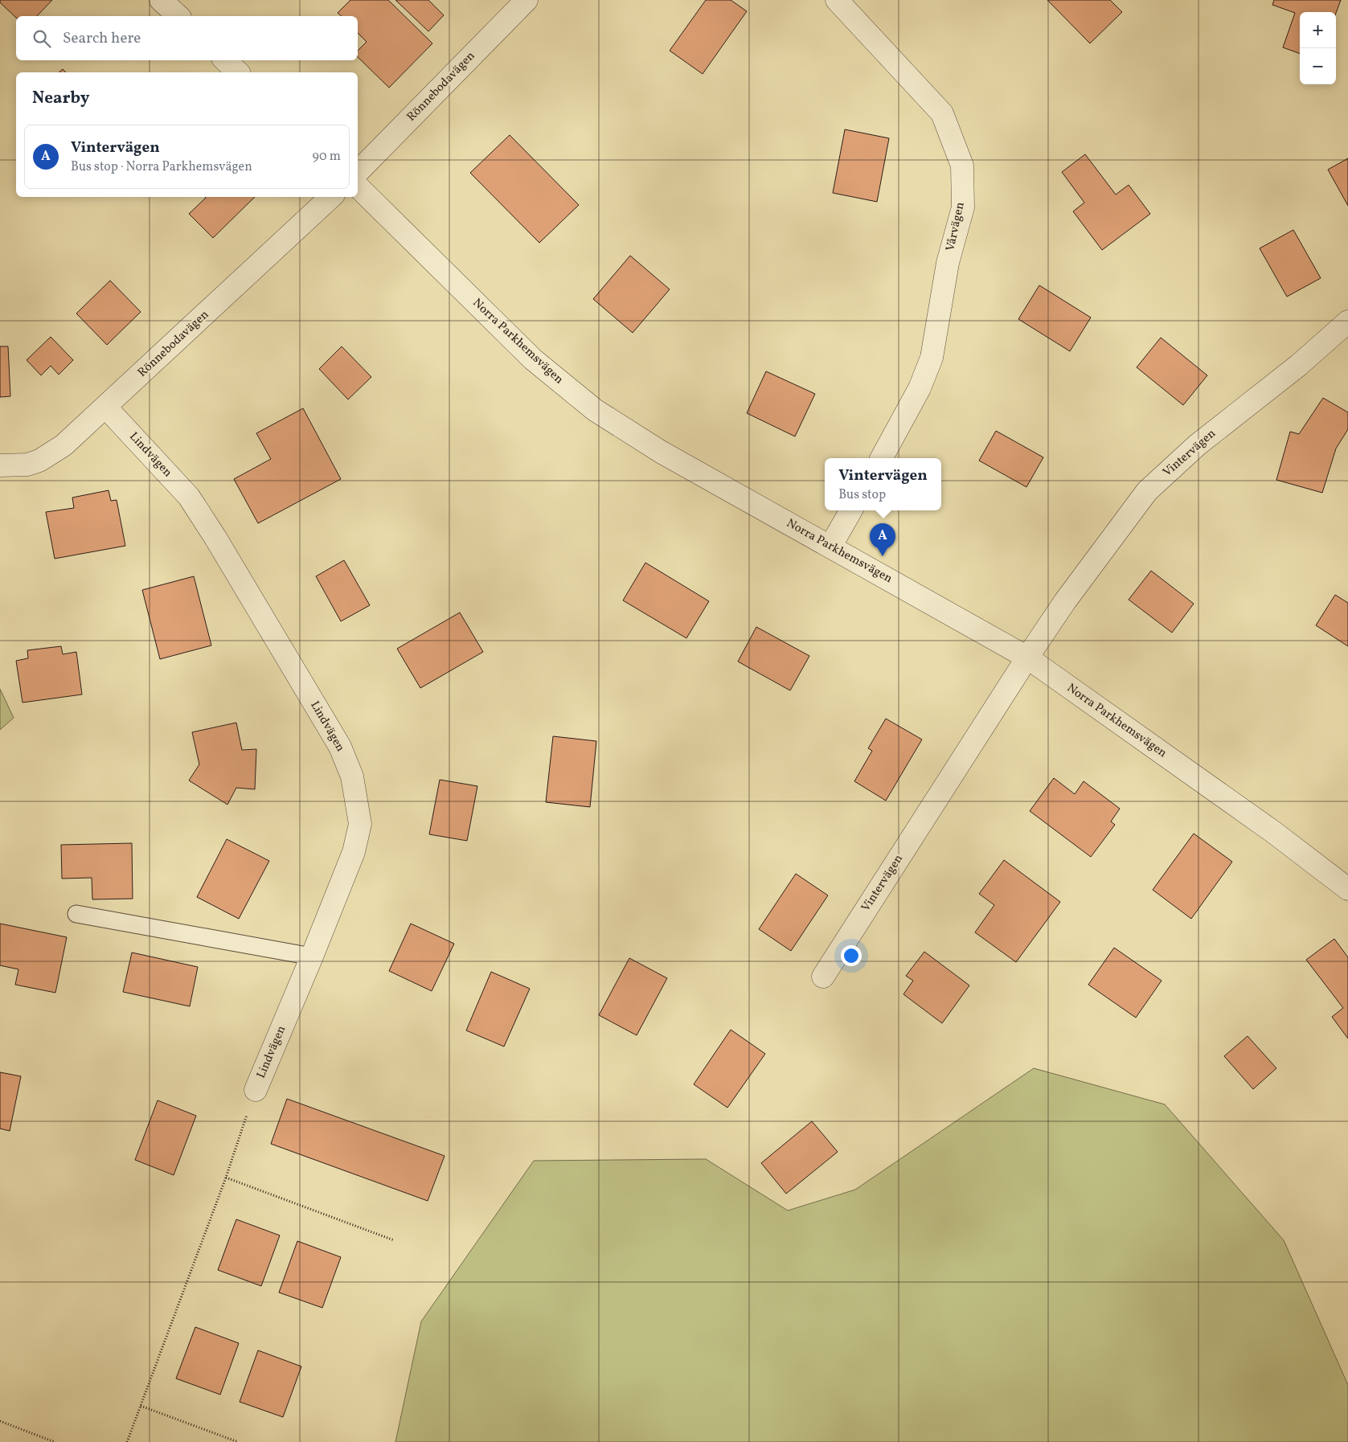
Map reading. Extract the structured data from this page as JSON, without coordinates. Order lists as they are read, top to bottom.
{
  "streets": {
    "street": [
      "Rönnebodavägen",
      "Vårvägen",
      "Norra Parkhemsvägen",
      "Vintervägen",
      "Lindvägen"
    ]
  },
  "crossings": [
    ["Rönnebodavägen", "Lindvägen"],
    ["Norra Parkhemsvägen", "Vintervägen"]
  ],
  "page": {
    "map_buttons": ["+", "−"],
    "search": "Search here",
    "heading": "Nearby",
    "list": [
      {
        "mark": "A",
        "name": "Vintervägen",
        "note": "Bus stop · Norra Parkhemsvägen",
        "value": "90 m"
      }
    ],
    "popup": ["Vintervägen", "Bus stop"],
    "pins": "A"
  }
}
